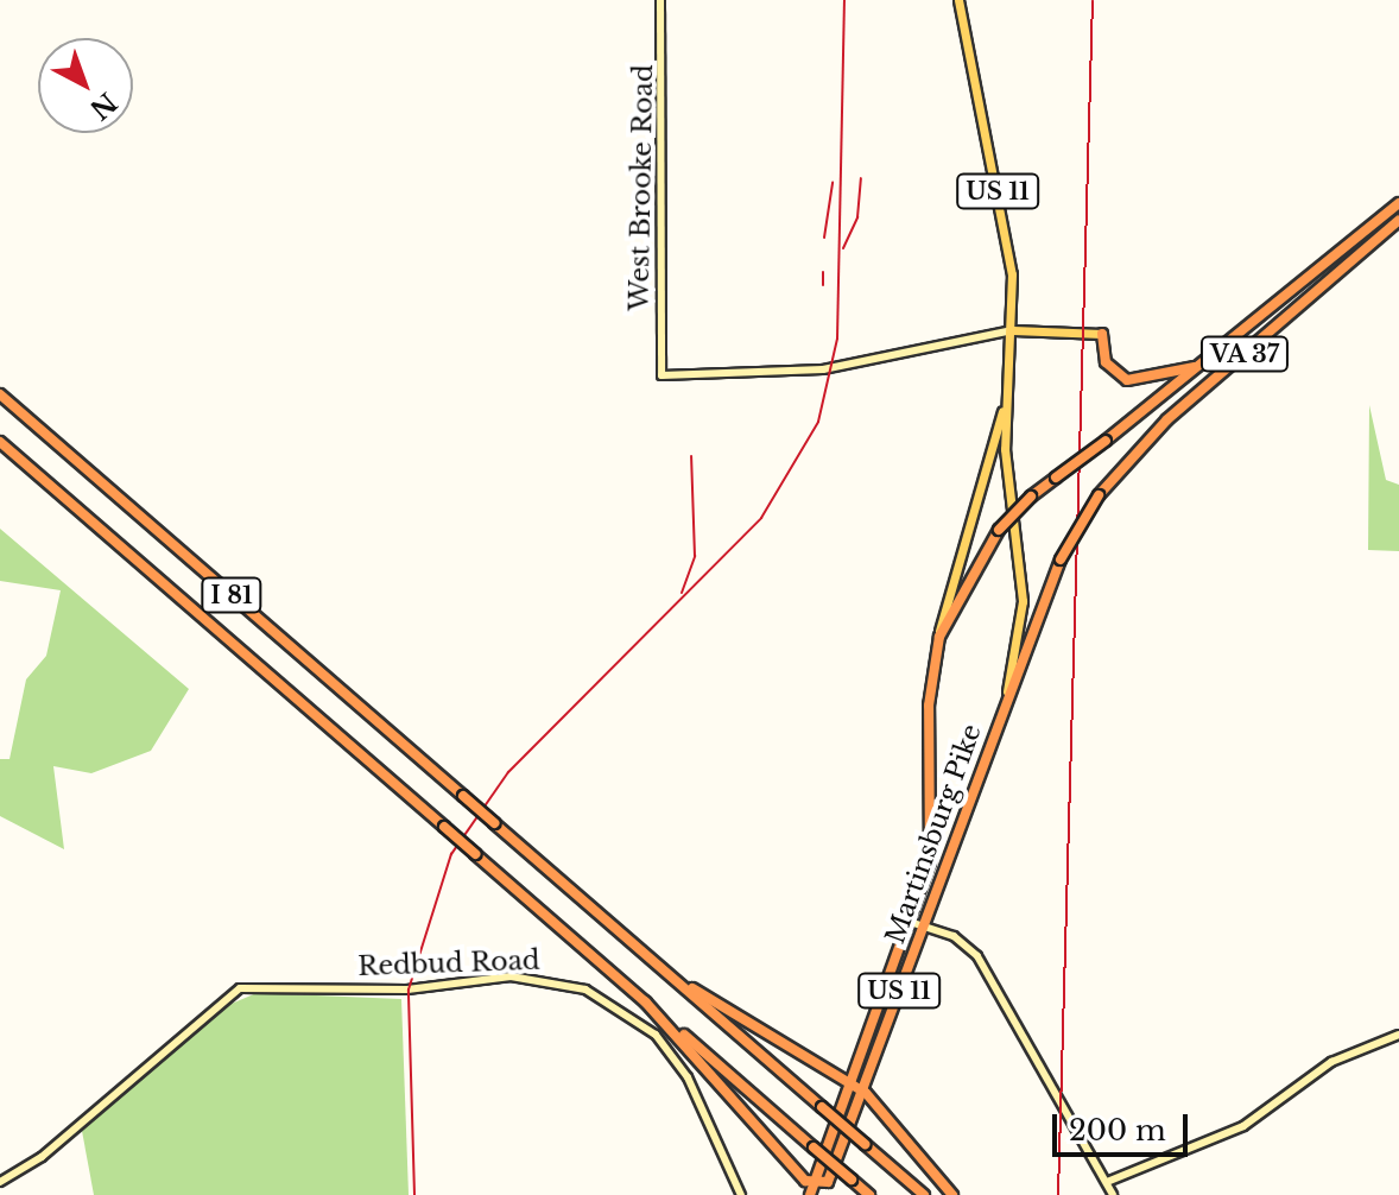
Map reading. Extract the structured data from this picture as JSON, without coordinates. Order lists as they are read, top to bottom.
{
  "streets": {
    "highway": [
      "US 11",
      "VA 37",
      "I 81",
      "Martinsburg Pike"
    ],
    "street": ["West Brooke Road", "Redbud Road"]
  },
  "crossings": [
    ["West Brooke Road", "US 11"],
    ["US 11", "VA 37"],
    ["US 11", "Martinsburg Pike"],
    ["VA 37", "Martinsburg Pike"]
  ],
  "scale_bar": "200 m",
  "north": "bottom right"
}
